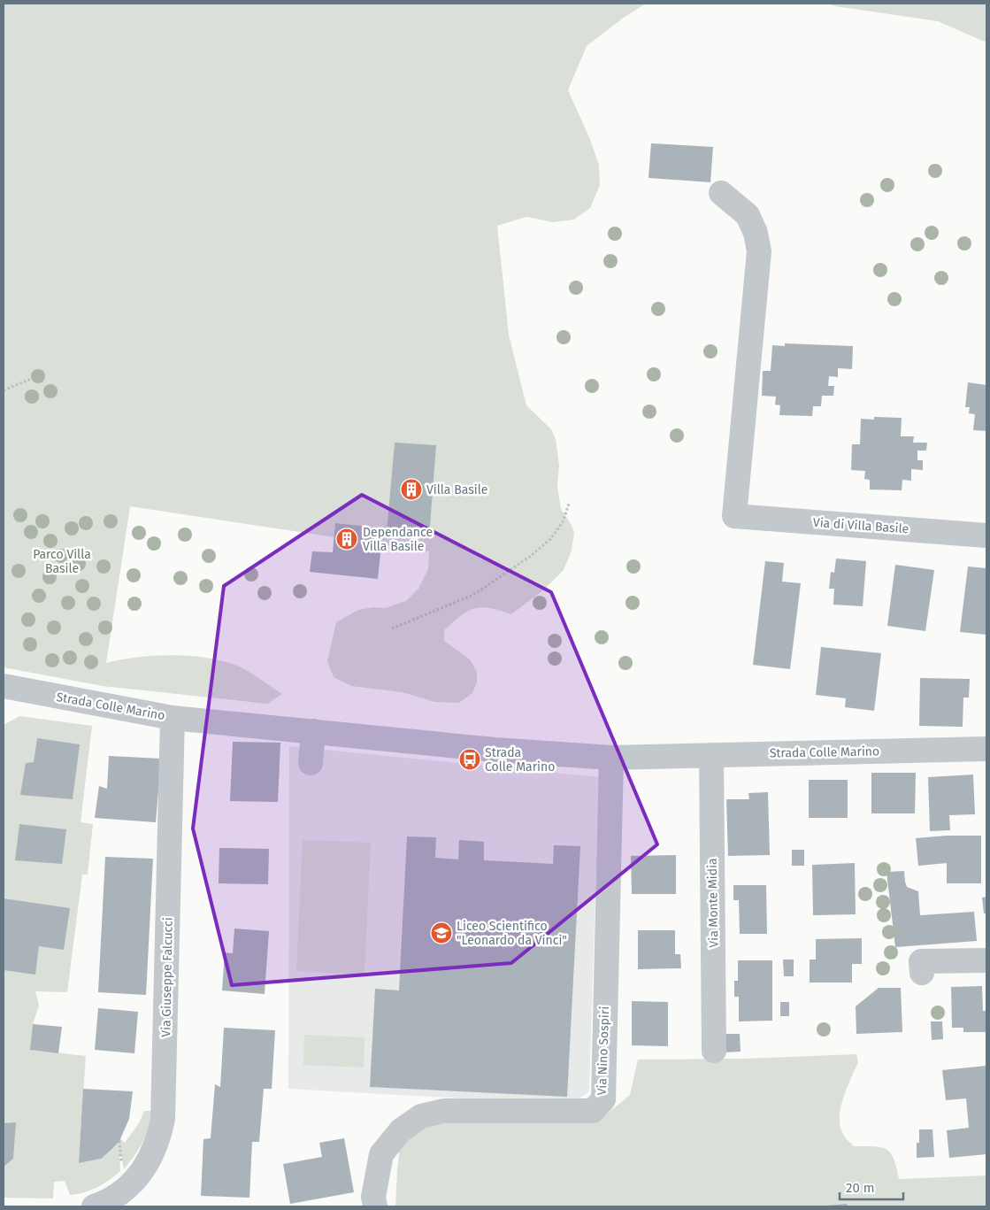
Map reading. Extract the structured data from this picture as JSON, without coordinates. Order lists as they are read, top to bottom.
{
  "streets": {
    "street": [
      "Via di Villa Basile",
      "Strada Colle Marino",
      "Via Monte Midia",
      "Via Giuseppe Falcucci",
      "Via Nino Sospiri"
    ]
  },
  "crossings": [
    ["Strada Colle Marino", "Via Monte Midia"],
    ["Strada Colle Marino", "Via Giuseppe Falcucci"],
    ["Strada Colle Marino", "Via Nino Sospiri"]
  ],
  "parks": ["Parco Villa Basile"],
  "places": {
    "building": ["Villa Basile", "Dependance Villa Basile"],
    "bus stop": ["Strada Colle Marino"],
    "school or university": ["Liceo Scientifico \"Leonardo da Vinci\""]
  },
  "scale_bar": "20 m"
}
